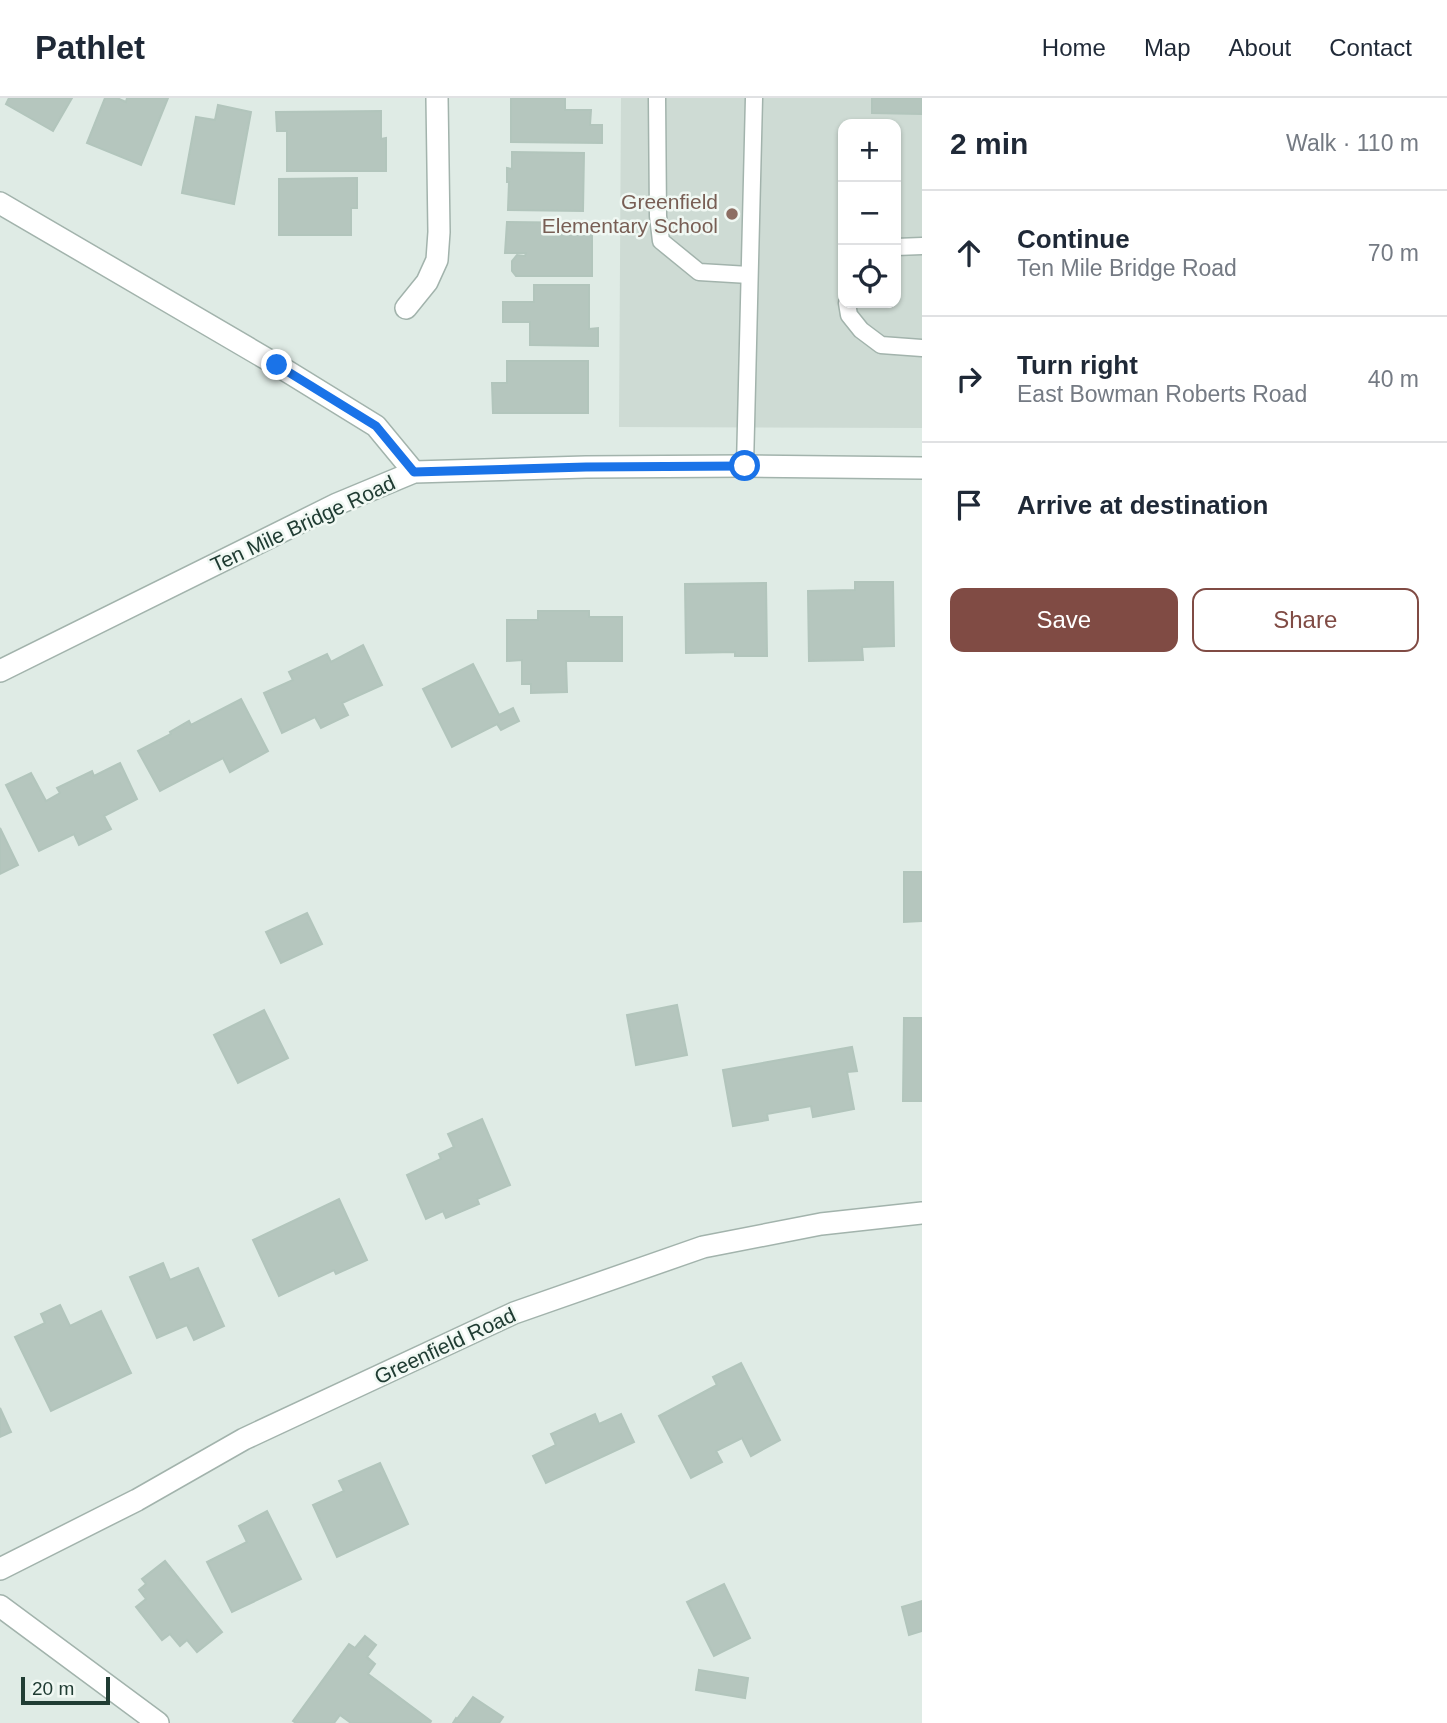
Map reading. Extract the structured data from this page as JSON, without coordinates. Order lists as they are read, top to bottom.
{
  "streets": {
    "street": ["Ten Mile Bridge Road", "Greenfield Road"]
  },
  "places": ["Greenfield Elementary School"],
  "scale_bar": "20 m",
  "page": {
    "header": "Pathlet",
    "nav": [
      "Home",
      "Map",
      "About",
      "Contact"
    ],
    "heading": ["2 min", "Walk · 110 m"],
    "map_buttons": ["+", "−"],
    "list": [
      ["Continue", "Ten Mile Bridge Road", "70 m"],
      ["Turn right", "East Bowman Roberts Road", "40 m"],
      "Arrive at destination"
    ],
    "buttons": ["Save", "Share"],
    "scale": "20 m"
  }
}
